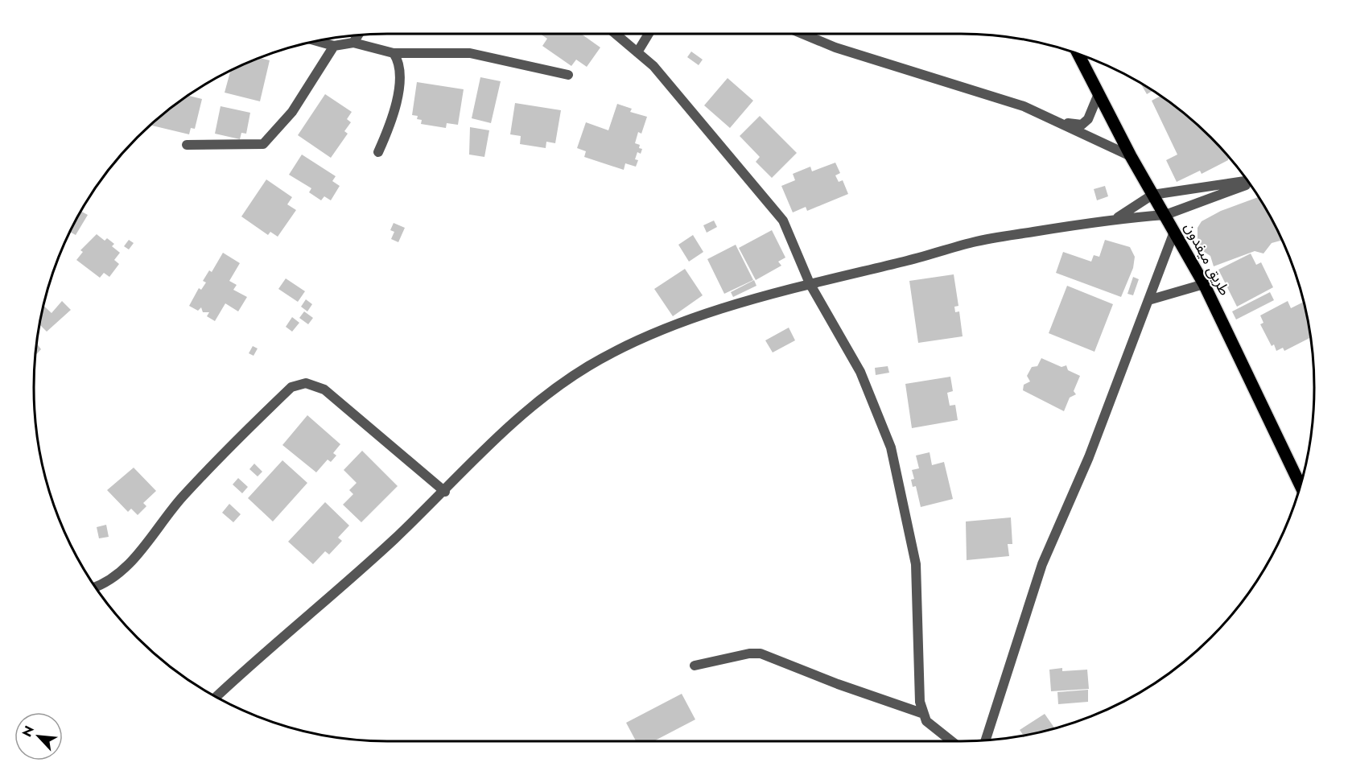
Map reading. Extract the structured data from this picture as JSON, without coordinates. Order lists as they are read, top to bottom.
{
  "streets": {
    "main road": ["طريق ميفدون"]
  },
  "north": "top left"
}
